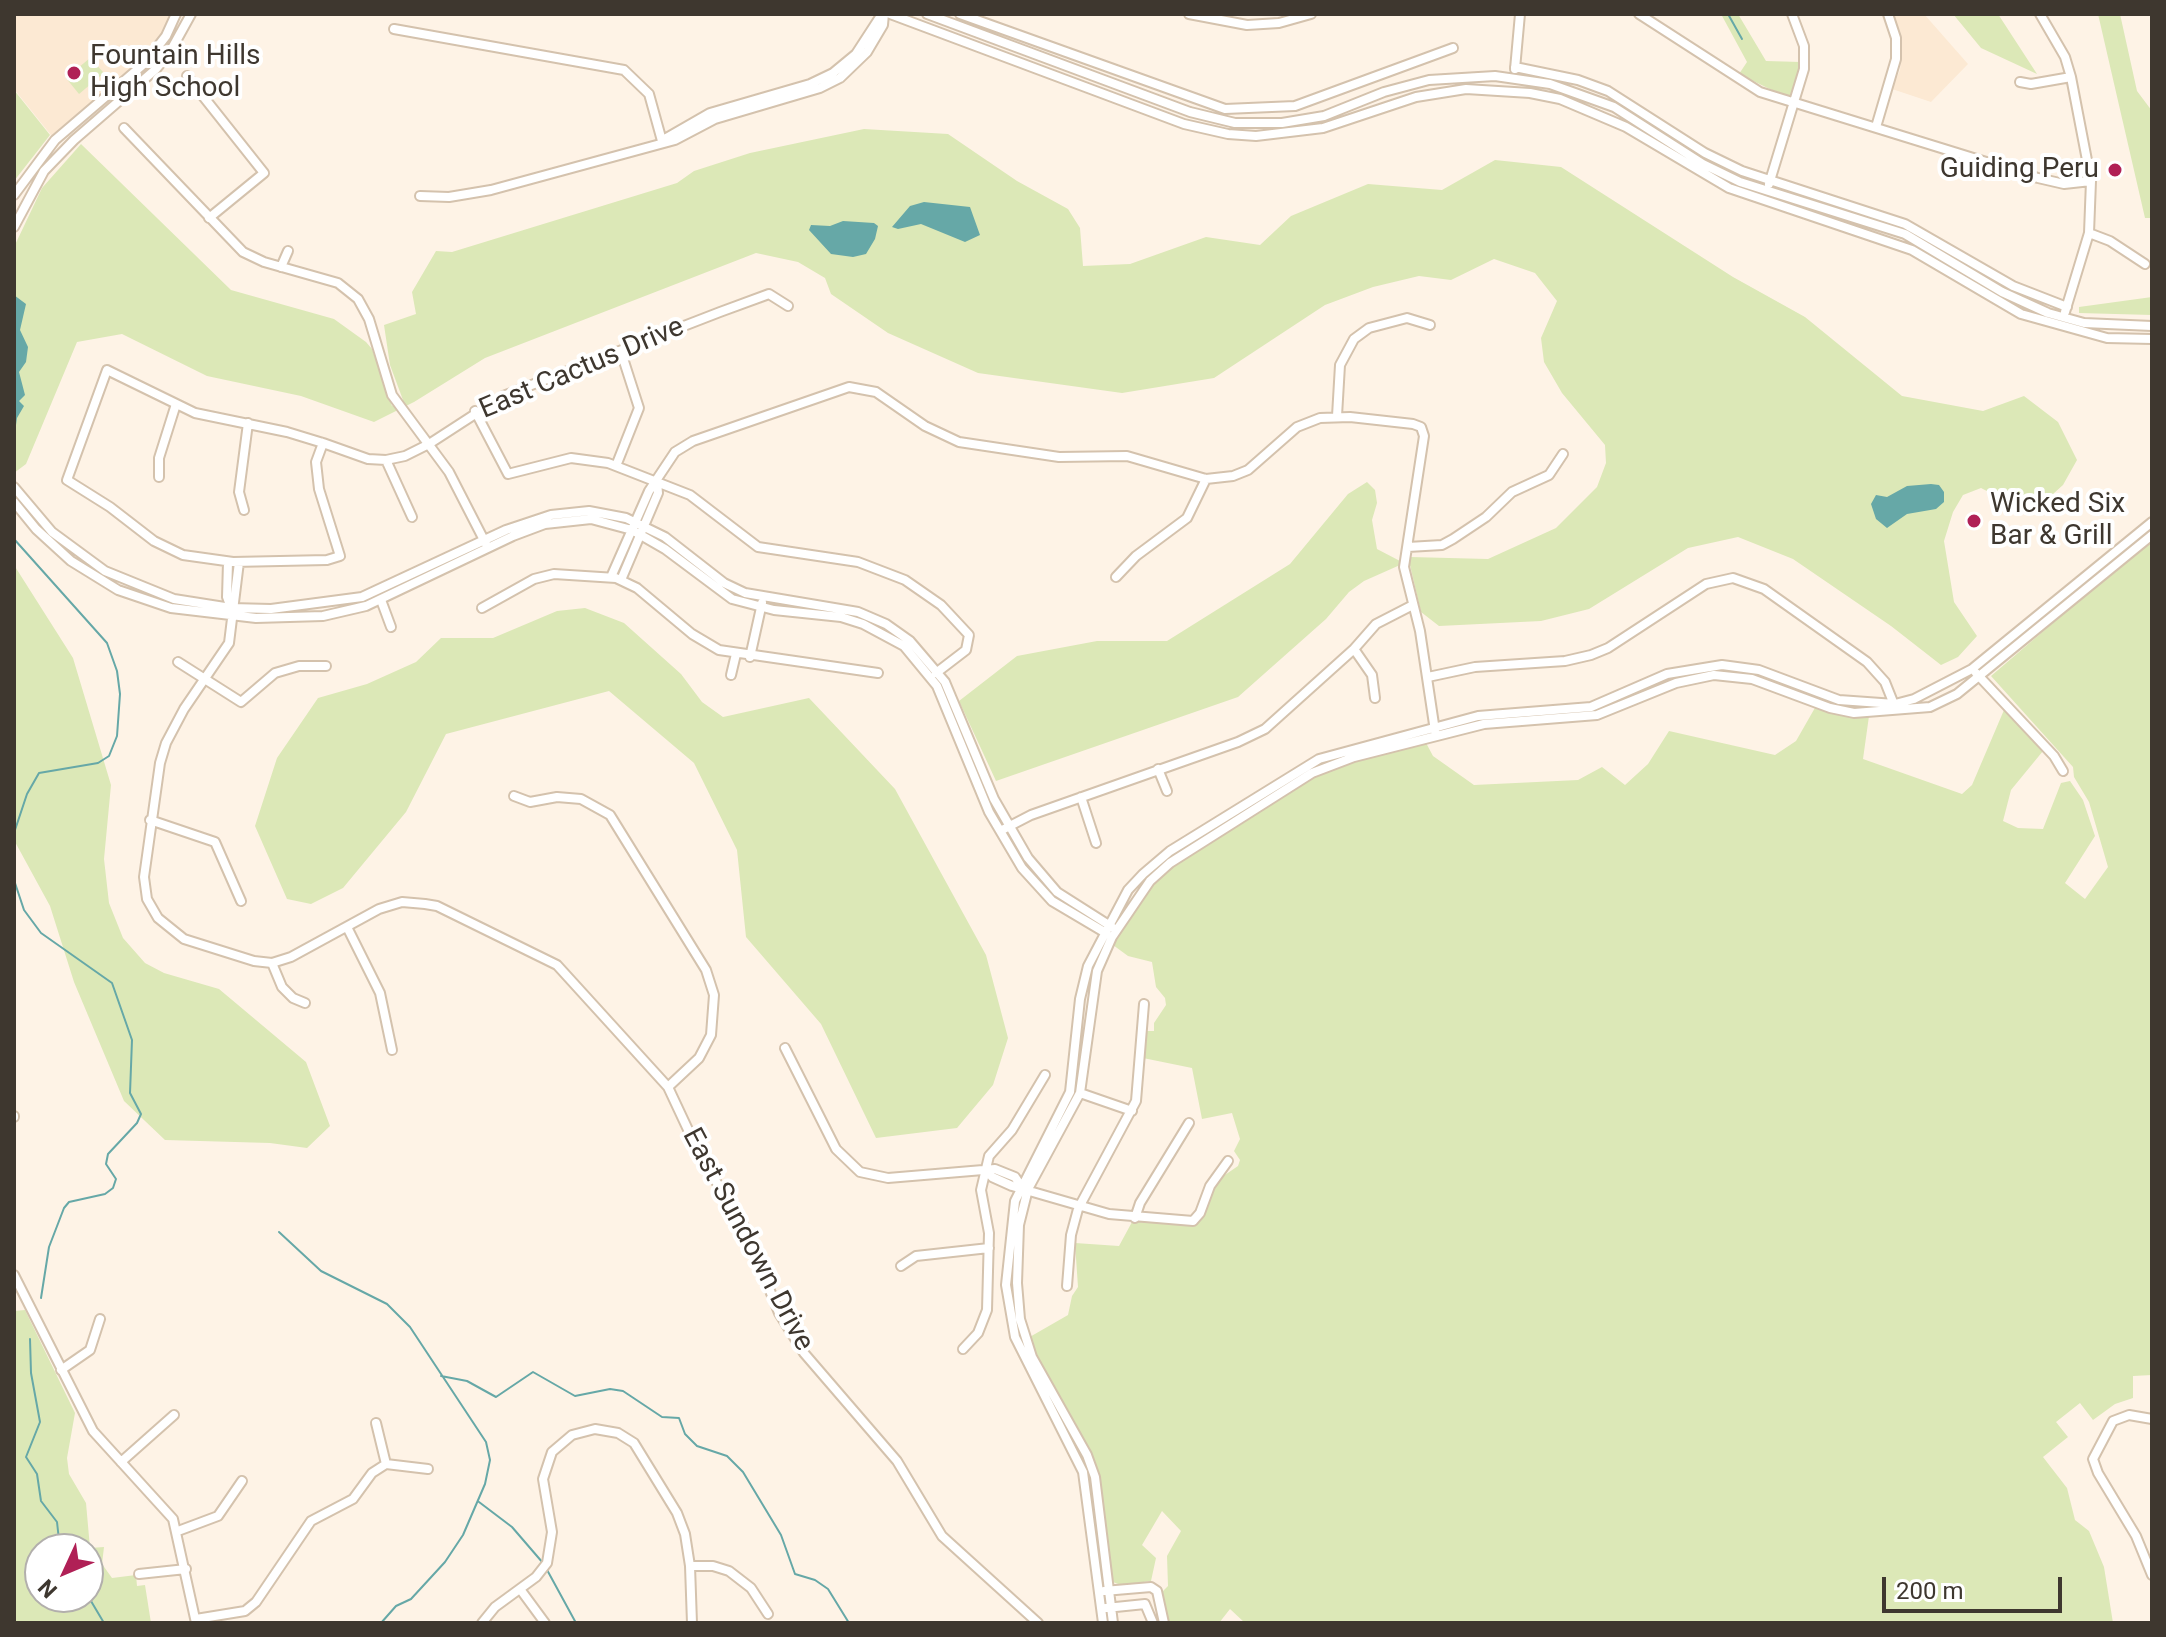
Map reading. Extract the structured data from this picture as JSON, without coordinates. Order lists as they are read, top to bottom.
{
  "streets": {
    "street": ["East Cactus Drive", "East Sundown Drive"]
  },
  "places": ["Fountain Hills High School", "Guiding Peru", "Wicked Six Bar & Grill"],
  "scale_bar": "200 m",
  "north": "bottom left"
}
